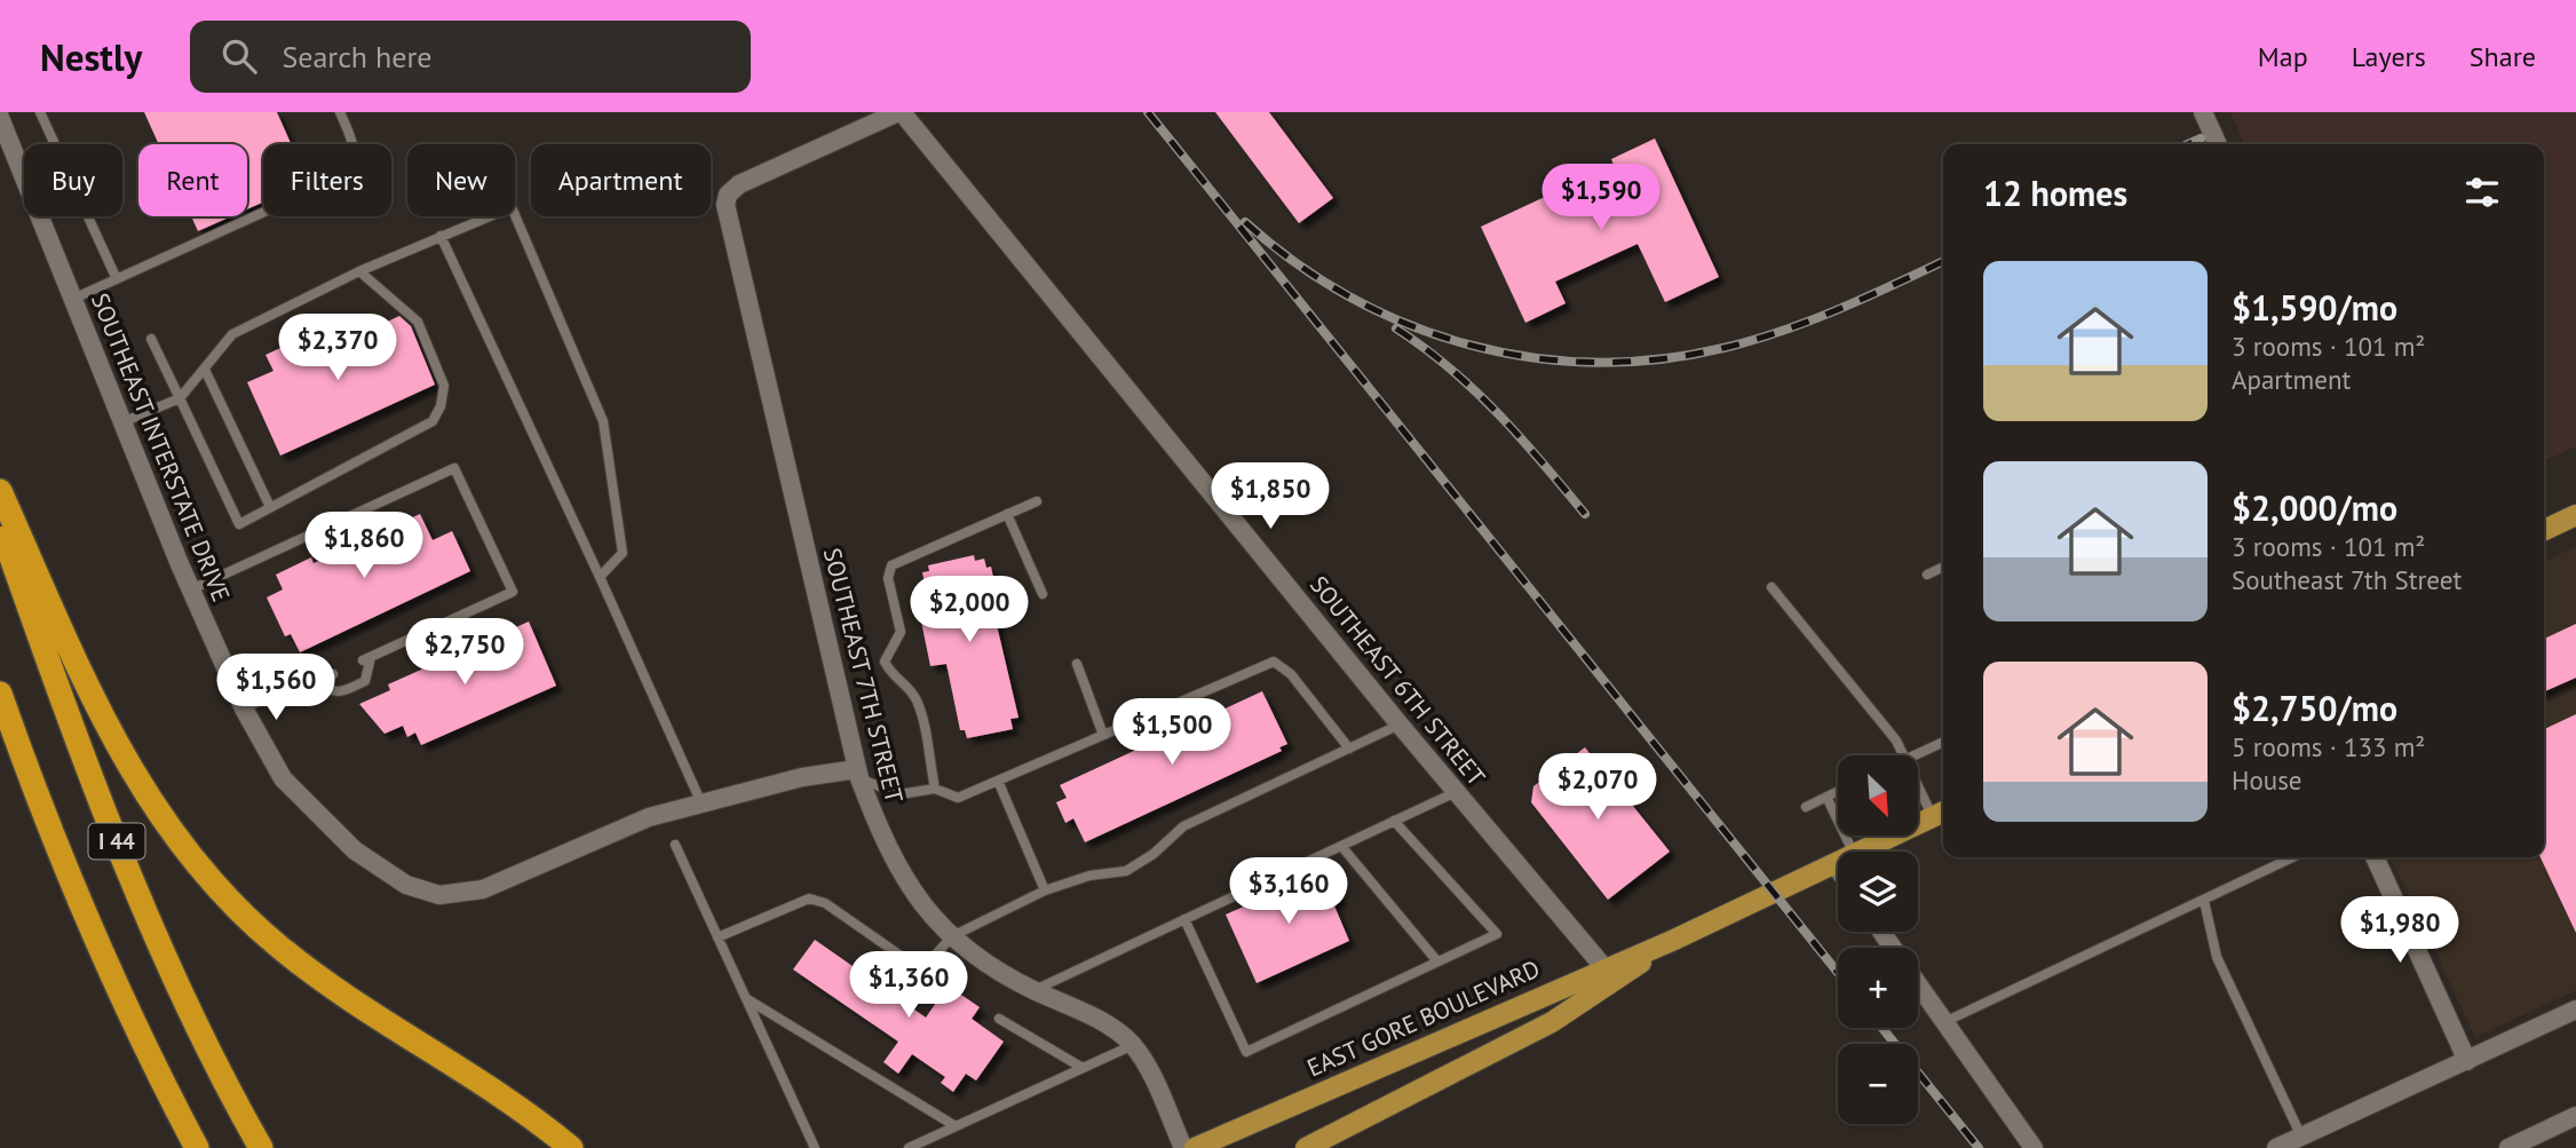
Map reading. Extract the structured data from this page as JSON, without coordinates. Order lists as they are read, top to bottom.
{
  "streets": {
    "highway": ["I 44"],
    "main road": ["EAST GORE BOULEVARD"],
    "street": ["SOUTHEAST INTERSTATE DRIVE", "SOUTHEAST 7TH STREET", "SOUTHEAST 6TH STREET"]
  },
  "crossings": [
    ["SOUTHEAST INTERSTATE DRIVE", "SOUTHEAST 7TH STREET"],
    ["SOUTHEAST 7TH STREET", "SOUTHEAST 6TH STREET"],
    ["SOUTHEAST 6TH STREET", "EAST GORE BOULEVARD"]
  ],
  "north": "bottom right",
  "page": {
    "header": "Nestly",
    "search": "Search here",
    "nav": ["Map", "Layers", "Share"],
    "chip": [
      "Buy",
      "Rent",
      "Filters",
      "New",
      "Apartment"
    ],
    "heading": "12 homes",
    "price": [
      "$1,590",
      "$2,370",
      "$1,850",
      "$1,860",
      "$2,000",
      "$2,750",
      "$1,560",
      "$1,500",
      "$2,070",
      "$3,160",
      "$1,980",
      "$1,360"
    ],
    "list": [
      {
        "name": "$1,590/mo",
        "note": "3 rooms · 101 m² · Apartment"
      },
      {
        "name": "$2,000/mo",
        "note": "3 rooms · 101 m² · Southeast 7th Street"
      },
      {
        "name": "$2,750/mo",
        "note": "5 rooms · 133 m² · House"
      }
    ],
    "map_buttons": ["+", "−"]
  }
}
